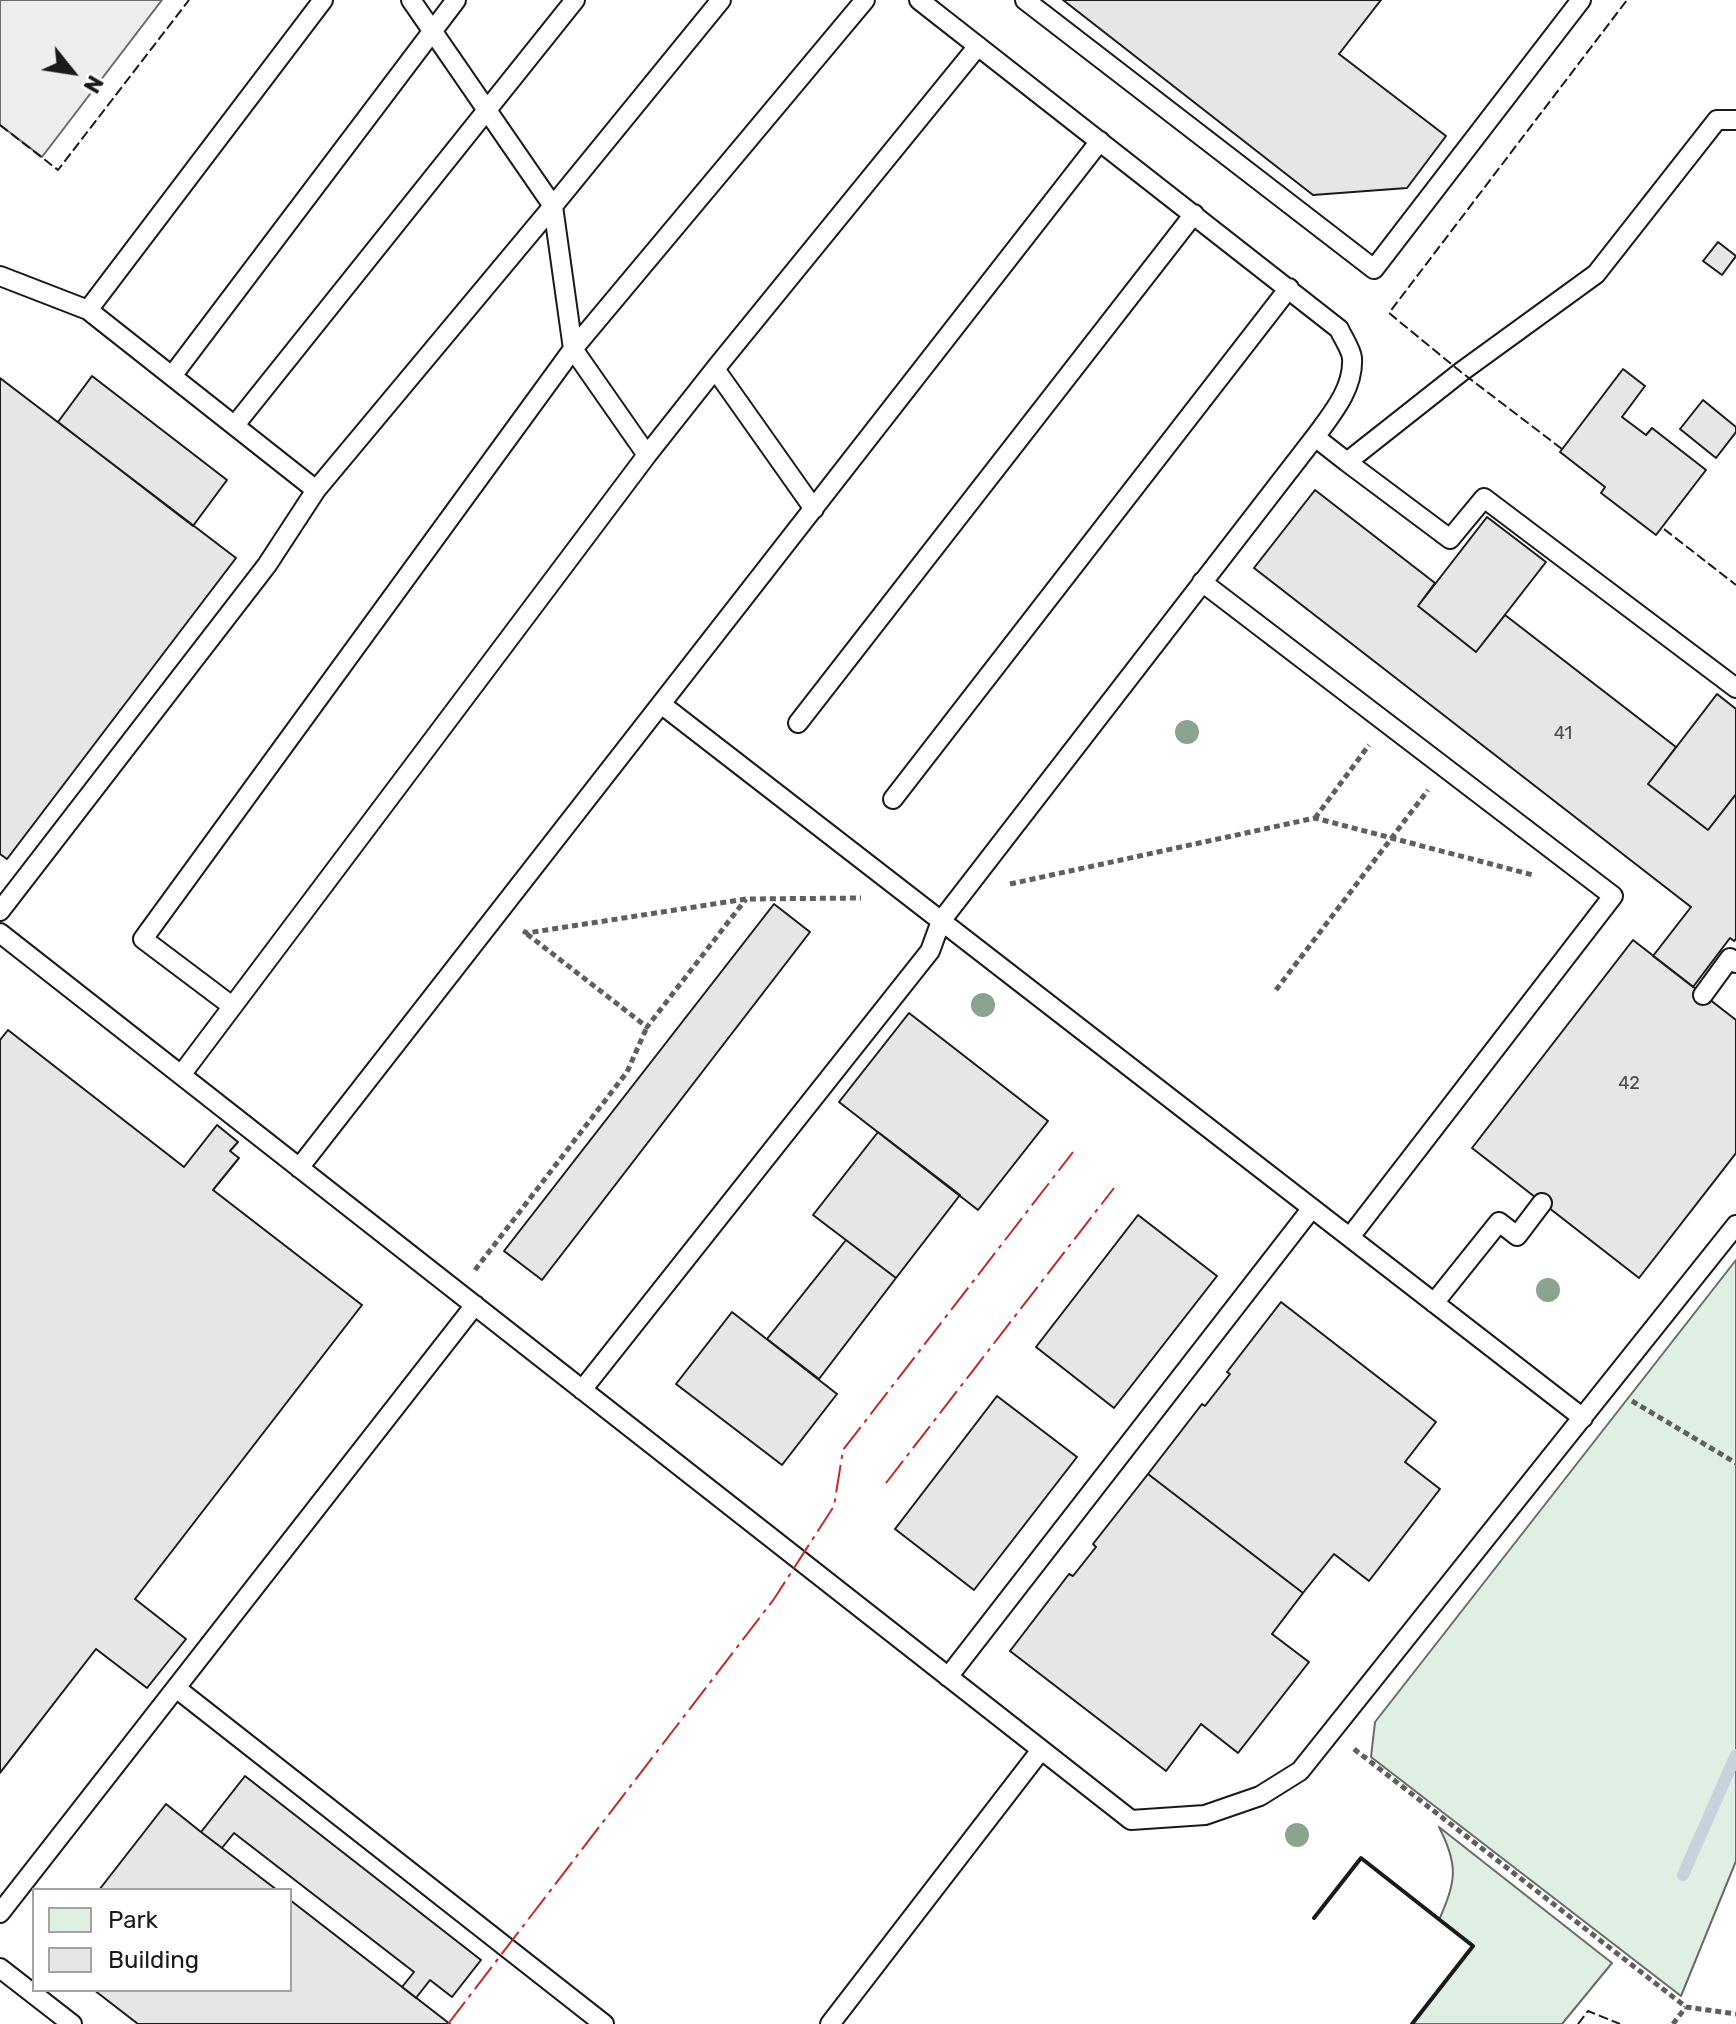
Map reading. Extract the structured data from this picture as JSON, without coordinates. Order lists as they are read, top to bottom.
{
  "house_numbers": ["41", "42"],
  "legend": ["Park", "Building"],
  "north": "bottom right"
}
